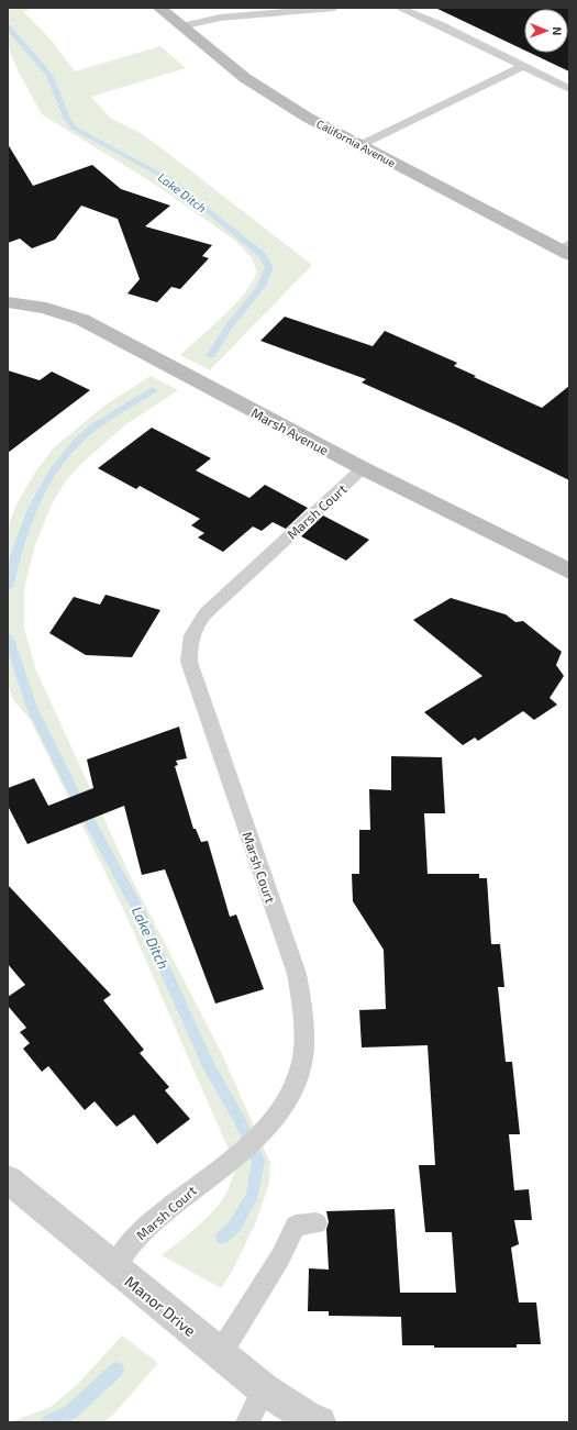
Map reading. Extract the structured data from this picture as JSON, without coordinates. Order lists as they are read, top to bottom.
{
  "streets": {
    "main road": ["California Avenue", "Marsh Avenue"],
    "street": ["Manor Drive"],
    "lane": ["Marsh Court"]
  },
  "crossings": [
    ["Marsh Avenue", "Marsh Court"],
    ["Marsh Court", "Manor Drive"]
  ],
  "water": ["Lake Ditch"],
  "north": "right"
}
